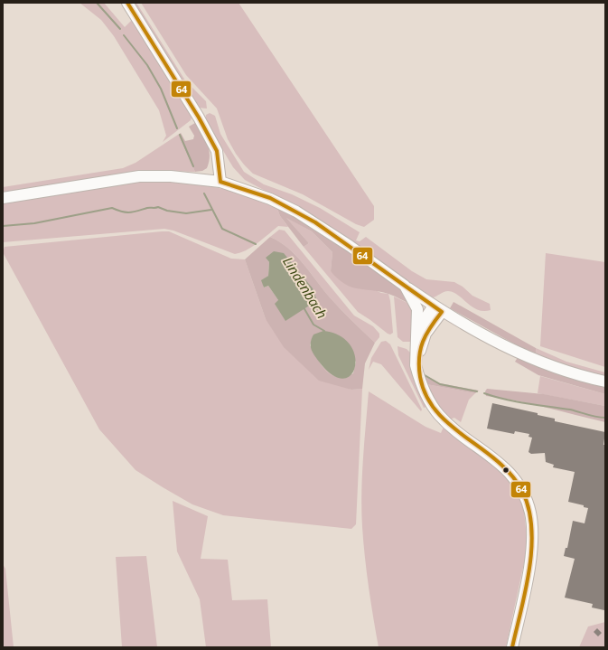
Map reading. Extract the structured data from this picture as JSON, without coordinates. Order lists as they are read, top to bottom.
{
  "water": ["Lindenbach"],
  "lines": ["transit line 64"]
}
